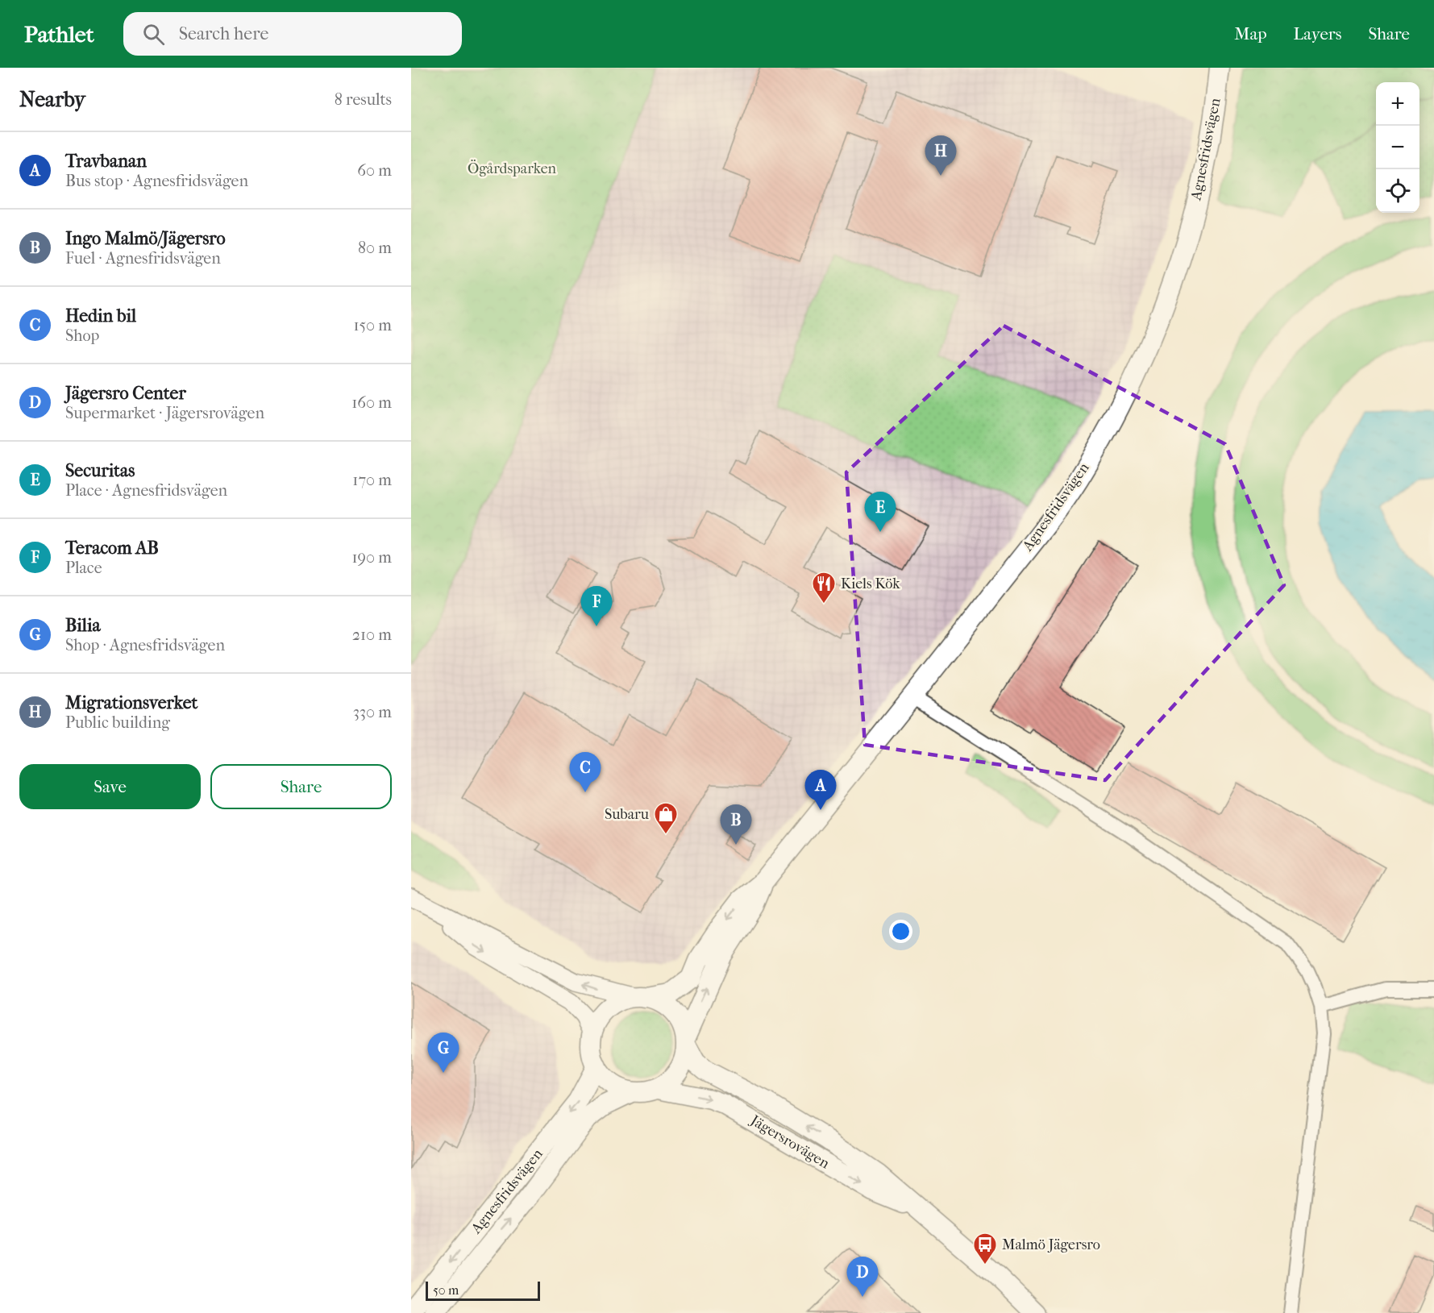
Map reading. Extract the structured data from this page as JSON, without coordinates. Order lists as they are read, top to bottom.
{
  "streets": {
    "main road": ["Agnesfridsvägen", "Jägersrovägen"]
  },
  "crossings": [
    ["Agnesfridsvägen", "Jägersrovägen"]
  ],
  "parks": ["Ögårdsparken"],
  "places": {
    "restaurant": ["Kiels Kök"],
    "shop": ["Subaru"],
    "bus stop": ["Malmö Jägersro"]
  },
  "scale_bar": "50 m",
  "page": {
    "header": "Pathlet",
    "search": "Search here",
    "nav": ["Map", "Layers", "Share"],
    "heading": ["Nearby", "8 results"],
    "map_buttons": ["+", "−"],
    "list": [
      {
        "mark": "A",
        "name": "Travbanan",
        "note": "Bus stop · Agnesfridsvägen",
        "value": "60 m"
      },
      {
        "mark": "B",
        "name": "Ingo Malmö/Jägersro",
        "note": "Fuel · Agnesfridsvägen",
        "value": "80 m"
      },
      {
        "mark": "C",
        "name": "Hedin bil",
        "note": "Shop",
        "value": "150 m"
      },
      {
        "mark": "D",
        "name": "Jägersro Center",
        "note": "Supermarket · Jägersrovägen",
        "value": "160 m"
      },
      {
        "mark": "E",
        "name": "Securitas",
        "note": "Place · Agnesfridsvägen",
        "value": "170 m"
      },
      {
        "mark": "F",
        "name": "Teracom AB",
        "note": "Place",
        "value": "190 m"
      },
      {
        "mark": "G",
        "name": "Bilia",
        "note": "Shop · Agnesfridsvägen",
        "value": "210 m"
      },
      {
        "mark": "H",
        "name": "Migrationsverket",
        "note": "Public building",
        "value": "330 m"
      }
    ],
    "pins": [
      "H",
      "E",
      "F",
      "C",
      "A",
      "B",
      "G",
      "D"
    ],
    "buttons": ["Save", "Share"],
    "scale": "50 m"
  }
}
